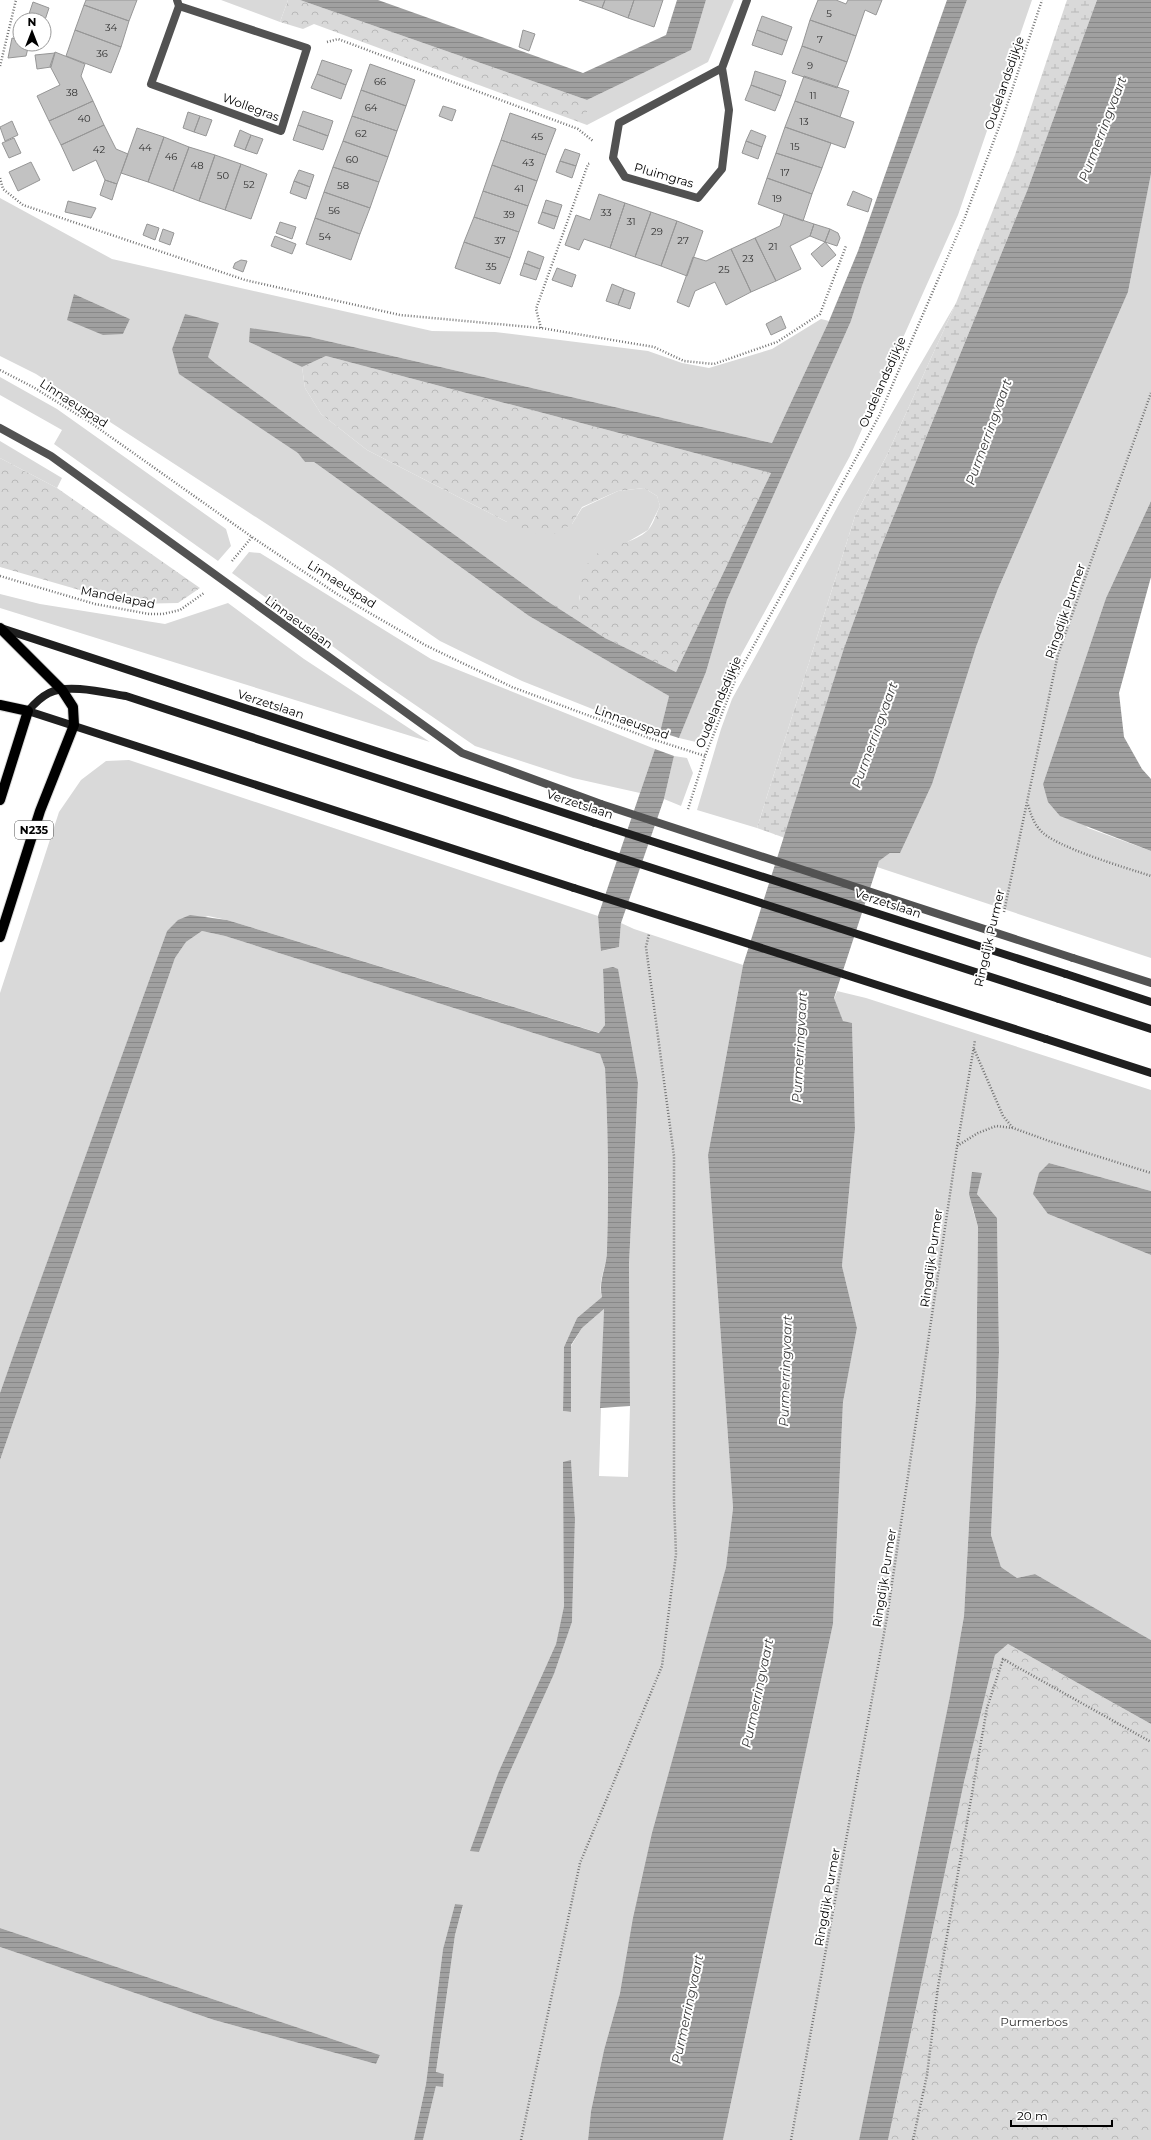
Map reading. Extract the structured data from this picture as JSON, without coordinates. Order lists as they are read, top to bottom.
{
  "streets": {
    "main road": ["Verzetslaan", "N235"],
    "street": ["Wollegras", "Pluimgras", "Linnaeuslaan"],
    "path": [
      "Oudelandsdijkje",
      "Linnaeuspad",
      "Mandelapad",
      "Ringdijk Purmer"
    ]
  },
  "crossings": [
    ["Oudelandsdijkje", "Linnaeuspad"],
    ["Linnaeuspad", "Mandelapad"],
    ["Mandelapad", "Linnaeuslaan"],
    ["Linnaeuslaan", "Verzetslaan"]
  ],
  "water": ["Purmerringvaart"],
  "parks": ["Purmerbos"],
  "house_numbers": [
    "5",
    "34",
    "7",
    "36",
    "9",
    "66",
    "38",
    "11",
    "64",
    "40",
    "13",
    "62",
    "45",
    "15",
    "44",
    "42",
    "46",
    "60",
    "43",
    "48",
    "17",
    "50",
    "52",
    "58",
    "41",
    "19",
    "56",
    "33",
    "39",
    "31",
    "29",
    "54",
    "37",
    "27",
    "21",
    "23",
    "35",
    "25"
  ],
  "scale_bar": "20 m",
  "north": "top"
}
